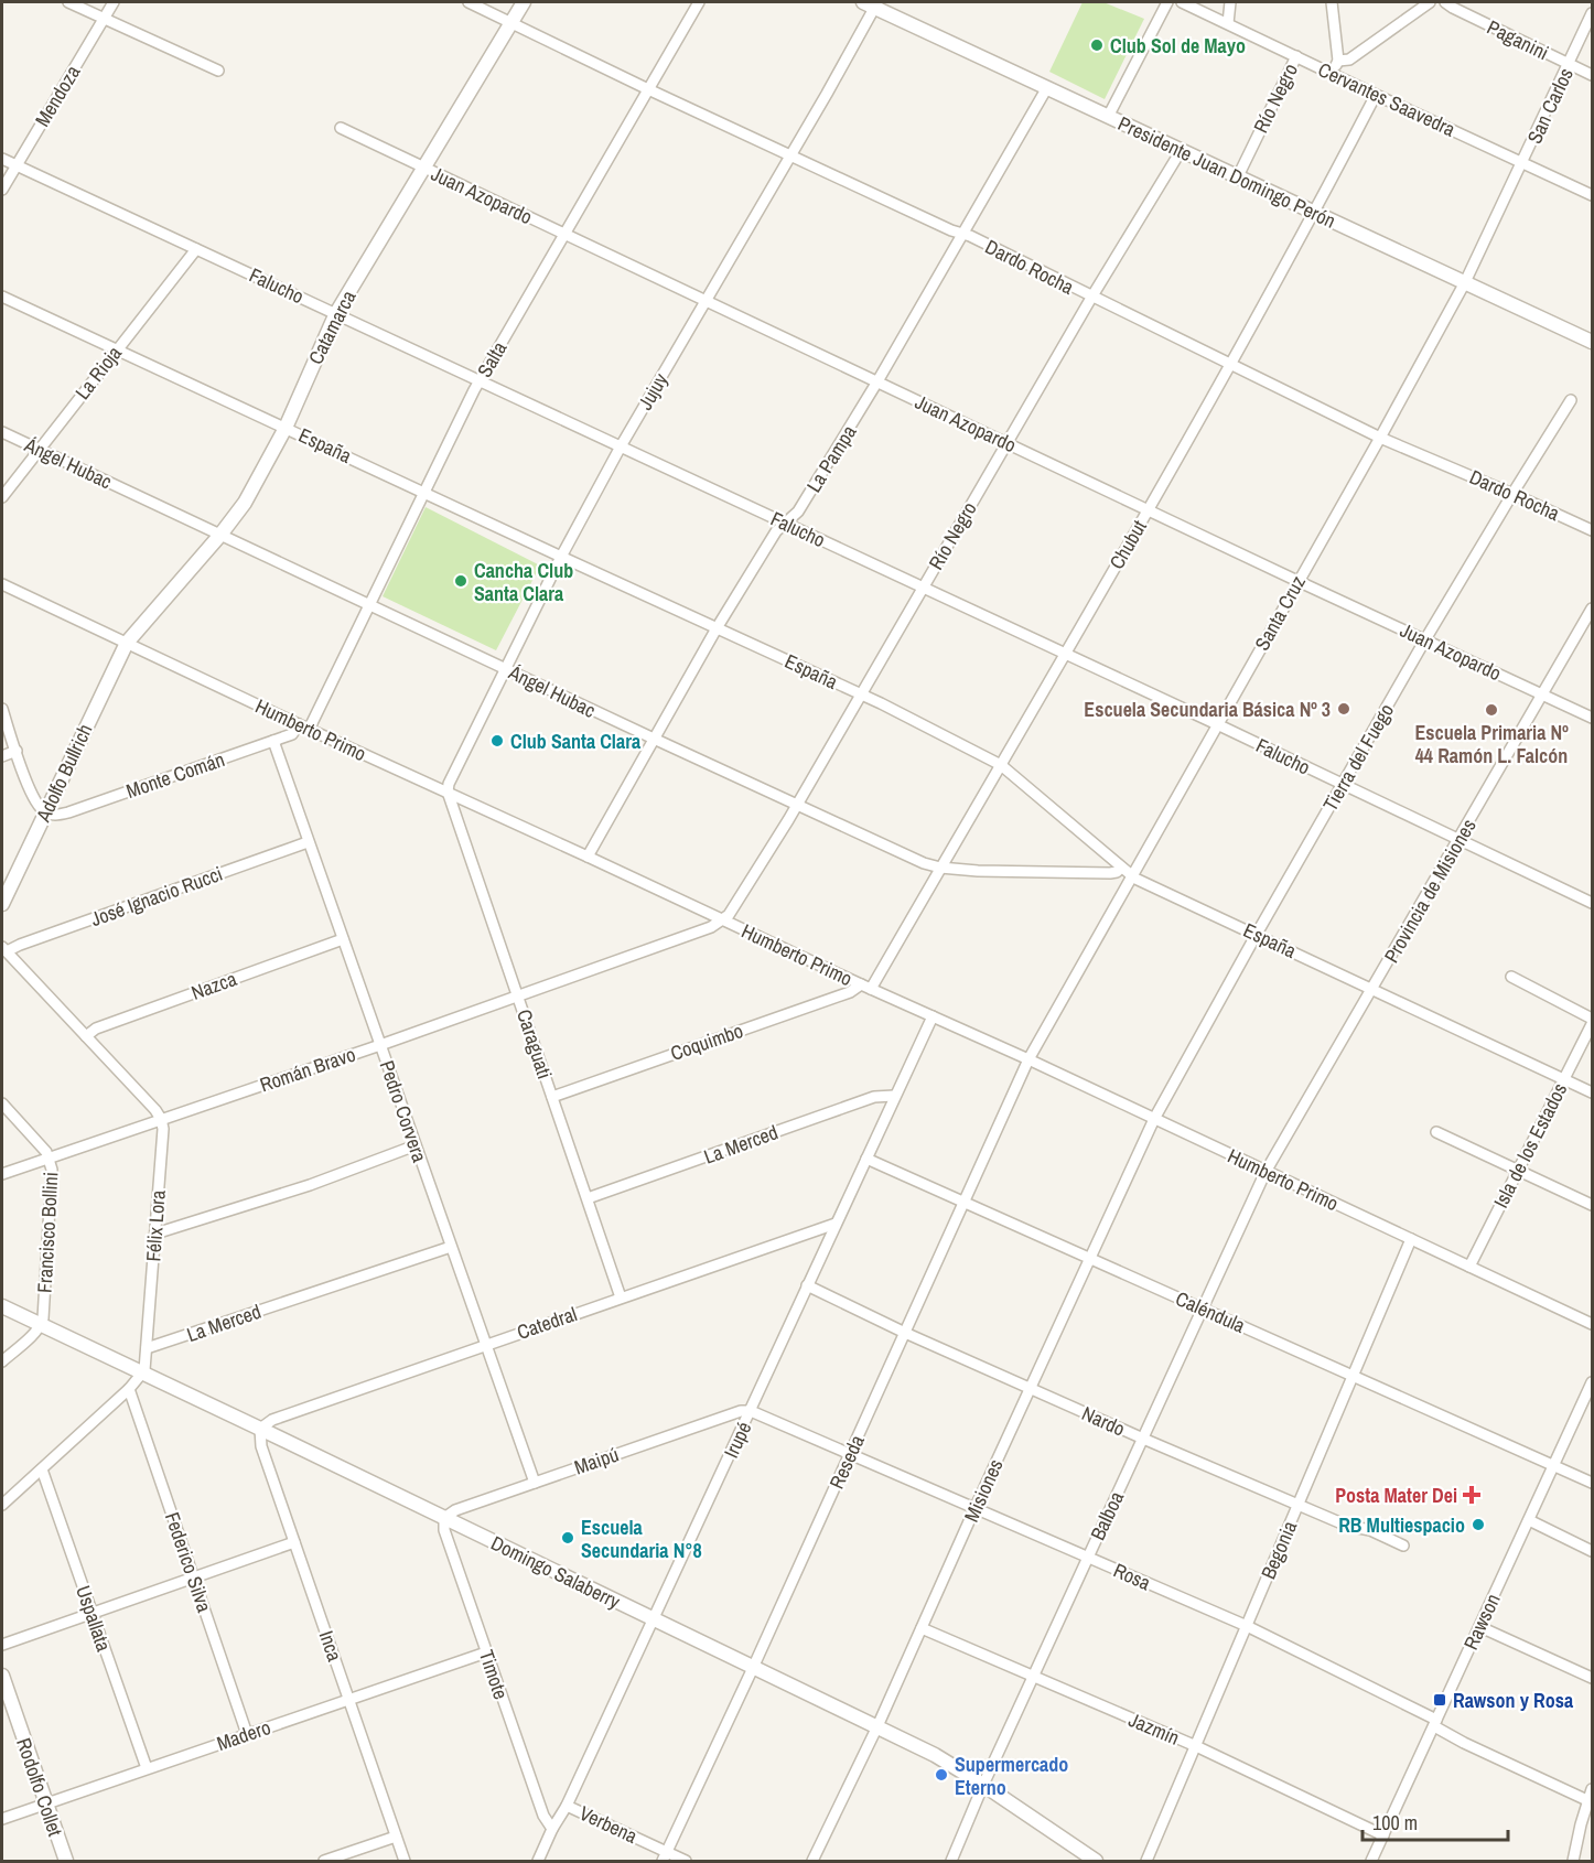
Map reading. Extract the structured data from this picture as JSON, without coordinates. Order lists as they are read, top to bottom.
{
  "streets": {
    "street": [
      "Paganini",
      "Mendoza",
      "Río Negro",
      "Cervantes Saavedra",
      "San Carlos",
      "Presidente Juan Domingo Perón",
      "Juan Azopardo",
      "Dardo Rocha",
      "Falucho",
      "Catamarca",
      "Salta",
      "La Rioja",
      "Jujuy",
      "España",
      "La Pampa",
      "Ángel Hubac",
      "Chubut",
      "Santa Cruz",
      "Humberto Primo",
      "Tierra del Fuego",
      "Adolfo Bullrich",
      "Monte Comán",
      "Provincia de Misiones",
      "José Ignacio Rucci",
      "Nazca",
      "Coquimbo",
      "Caraguati",
      "Román Bravo",
      "Pedro Corvera",
      "La Merced",
      "Isla de los Estados",
      "Félix Lora",
      "Francisco Bollini",
      "Caléndula",
      "Catedral",
      "Nardo",
      "Irupé",
      "Maipú",
      "Reseda",
      "Misiones",
      "Balboa",
      "Begonia",
      "Federico Silva",
      "Domingo Salaberry",
      "Rosa",
      "Uspallata",
      "Rawson",
      "Inca",
      "Timote",
      "Jazmín",
      "Madero",
      "Rodolfo Collet",
      "Verbena"
    ]
  },
  "crossings": [
    ["Paganini", "San Carlos"],
    ["Mendoza", "Falucho"],
    ["Río Negro", "Cervantes Saavedra"],
    ["Río Negro", "Presidente Juan Domingo Perón"],
    ["Río Negro", "Juan Azopardo"],
    ["Río Negro", "Dardo Rocha"],
    ["Río Negro", "Falucho"],
    ["Río Negro", "España"],
    ["Río Negro", "Ángel Hubac"],
    ["Río Negro", "Humberto Primo"],
    ["Río Negro", "Román Bravo"],
    ["Cervantes Saavedra", "San Carlos"],
    ["Cervantes Saavedra", "Chubut"],
    ["Cervantes Saavedra", "Santa Cruz"],
    ["San Carlos", "Santa Cruz"],
    ["Presidente Juan Domingo Perón", "Jujuy"],
    ["Presidente Juan Domingo Perón", "La Pampa"],
    ["Presidente Juan Domingo Perón", "Chubut"],
    ["Presidente Juan Domingo Perón", "Santa Cruz"],
    ["Juan Azopardo", "Catamarca"],
    ["Juan Azopardo", "Salta"],
    ["Juan Azopardo", "Jujuy"],
    ["Juan Azopardo", "La Pampa"],
    ["Juan Azopardo", "Chubut"],
    ["Juan Azopardo", "Santa Cruz"],
    ["Juan Azopardo", "Tierra del Fuego"],
    ["Juan Azopardo", "Provincia de Misiones"],
    ["Dardo Rocha", "Catamarca"],
    ["Dardo Rocha", "Salta"],
    ["Dardo Rocha", "Jujuy"],
    ["Dardo Rocha", "La Pampa"],
    ["Dardo Rocha", "Chubut"],
    ["Dardo Rocha", "Santa Cruz"],
    ["Dardo Rocha", "Tierra del Fuego"],
    ["Falucho", "Catamarca"],
    ["Falucho", "Salta"],
    ["Falucho", "La Rioja"],
    ["Falucho", "Jujuy"],
    ["Falucho", "La Pampa"],
    ["Falucho", "Chubut"],
    ["Falucho", "Santa Cruz"],
    ["Falucho", "Tierra del Fuego"],
    ["Falucho", "Provincia de Misiones"],
    ["Catamarca", "España"],
    ["Catamarca", "Ángel Hubac"],
    ["Catamarca", "Humberto Primo"],
    ["Catamarca", "Adolfo Bullrich"],
    ["Salta", "España"],
    ["Salta", "Ángel Hubac"],
    ["Salta", "Humberto Primo"],
    ["Salta", "Monte Comán"],
    ["La Rioja", "España"],
    ["La Rioja", "Ángel Hubac"],
    ["Jujuy", "España"],
    ["Jujuy", "Ángel Hubac"],
    ["Jujuy", "Humberto Primo"],
    ["Jujuy", "Caraguati"],
    ["España", "La Pampa"],
    ["España", "Ángel Hubac"],
    ["España", "Chubut"],
    ["España", "Santa Cruz"],
    ["España", "Tierra del Fuego"],
    ["España", "Provincia de Misiones"],
    ["España", "Isla de los Estados"],
    ["La Pampa", "Ángel Hubac"],
    ["La Pampa", "Humberto Primo"],
    ["Ángel Hubac", "Chubut"],
    ["Chubut", "Humberto Primo"],
    ["Chubut", "Coquimbo"],
    ["Santa Cruz", "Humberto Primo"],
    ["Santa Cruz", "Reseda"],
    ["Humberto Primo", "Tierra del Fuego"],
    ["Humberto Primo", "Adolfo Bullrich"],
    ["Humberto Primo", "Monte Comán"],
    ["Humberto Primo", "Provincia de Misiones"],
    ["Humberto Primo", "Coquimbo"],
    ["Humberto Primo", "Caraguati"],
    ["Humberto Primo", "Román Bravo"],
    ["Humberto Primo", "Isla de los Estados"],
    ["Humberto Primo", "Irupé"],
    ["Humberto Primo", "Reseda"],
    ["Humberto Primo", "Misiones"],
    ["Humberto Primo", "Balboa"],
    ["Humberto Primo", "Begonia"],
    ["Tierra del Fuego", "Misiones"],
    ["Adolfo Bullrich", "Monte Comán"],
    ["Monte Comán", "Pedro Corvera"],
    ["Provincia de Misiones", "Balboa"],
    ["José Ignacio Rucci", "Pedro Corvera"],
    ["Nazca", "Pedro Corvera"],
    ["Coquimbo", "Caraguati"],
    ["Caraguati", "Román Bravo"],
    ["Caraguati", "La Merced"],
    ["Caraguati", "Catedral"],
    ["Román Bravo", "Pedro Corvera"],
    ["Román Bravo", "Félix Lora"],
    ["Román Bravo", "Francisco Bollini"],
    ["Pedro Corvera", "La Merced"],
    ["Pedro Corvera", "Catedral"],
    ["Pedro Corvera", "Maipú"],
    ["La Merced", "Félix Lora"],
    ["La Merced", "Irupé"],
    ["Félix Lora", "Domingo Salaberry"],
    ["Francisco Bollini", "Domingo Salaberry"],
    ["Caléndula", "Irupé"],
    ["Caléndula", "Reseda"],
    ["Caléndula", "Misiones"],
    ["Caléndula", "Balboa"],
    ["Caléndula", "Begonia"],
    ["Caléndula", "Rawson"],
    ["Catedral", "Irupé"],
    ["Catedral", "Domingo Salaberry"],
    ["Catedral", "Inca"],
    ["Nardo", "Irupé"],
    ["Nardo", "Reseda"],
    ["Nardo", "Misiones"],
    ["Nardo", "Balboa"],
    ["Nardo", "Begonia"],
    ["Irupé", "Maipú"],
    ["Irupé", "Domingo Salaberry"],
    ["Irupé", "Rosa"],
    ["Irupé", "Timote"],
    ["Irupé", "Verbena"],
    ["Maipú", "Domingo Salaberry"],
    ["Maipú", "Rosa"],
    ["Maipú", "Timote"],
    ["Reseda", "Domingo Salaberry"],
    ["Reseda", "Rosa"],
    ["Reseda", "Verbena"],
    ["Misiones", "Domingo Salaberry"],
    ["Misiones", "Rosa"],
    ["Misiones", "Jazmín"],
    ["Balboa", "Domingo Salaberry"],
    ["Balboa", "Rosa"],
    ["Balboa", "Jazmín"],
    ["Begonia", "Rosa"],
    ["Begonia", "Jazmín"],
    ["Federico Silva", "Madero"],
    ["Domingo Salaberry", "Inca"],
    ["Domingo Salaberry", "Timote"],
    ["Rosa", "Rawson"],
    ["Uspallata", "Madero"],
    ["Rawson", "Jazmín"],
    ["Inca", "Madero"],
    ["Timote", "Madero"],
    ["Madero", "Rodolfo Collet"]
  ],
  "places": {
    "other": [
      "Club Sol de Mayo",
      "Cancha Club Santa Clara",
      "Escuela Secundaria Básica Nº 3",
      "Escuela Primaria Nº 44 Ramón L. Falcón",
      "Club Santa Clara",
      "RB Multiespacio",
      "Escuela Secundaria N°8",
      "Supermercado Eterno"
    ],
    "health": ["Posta Mater Dei"],
    "transit": ["Rawson y Rosa"]
  },
  "scale_bar": "100 m"
}
